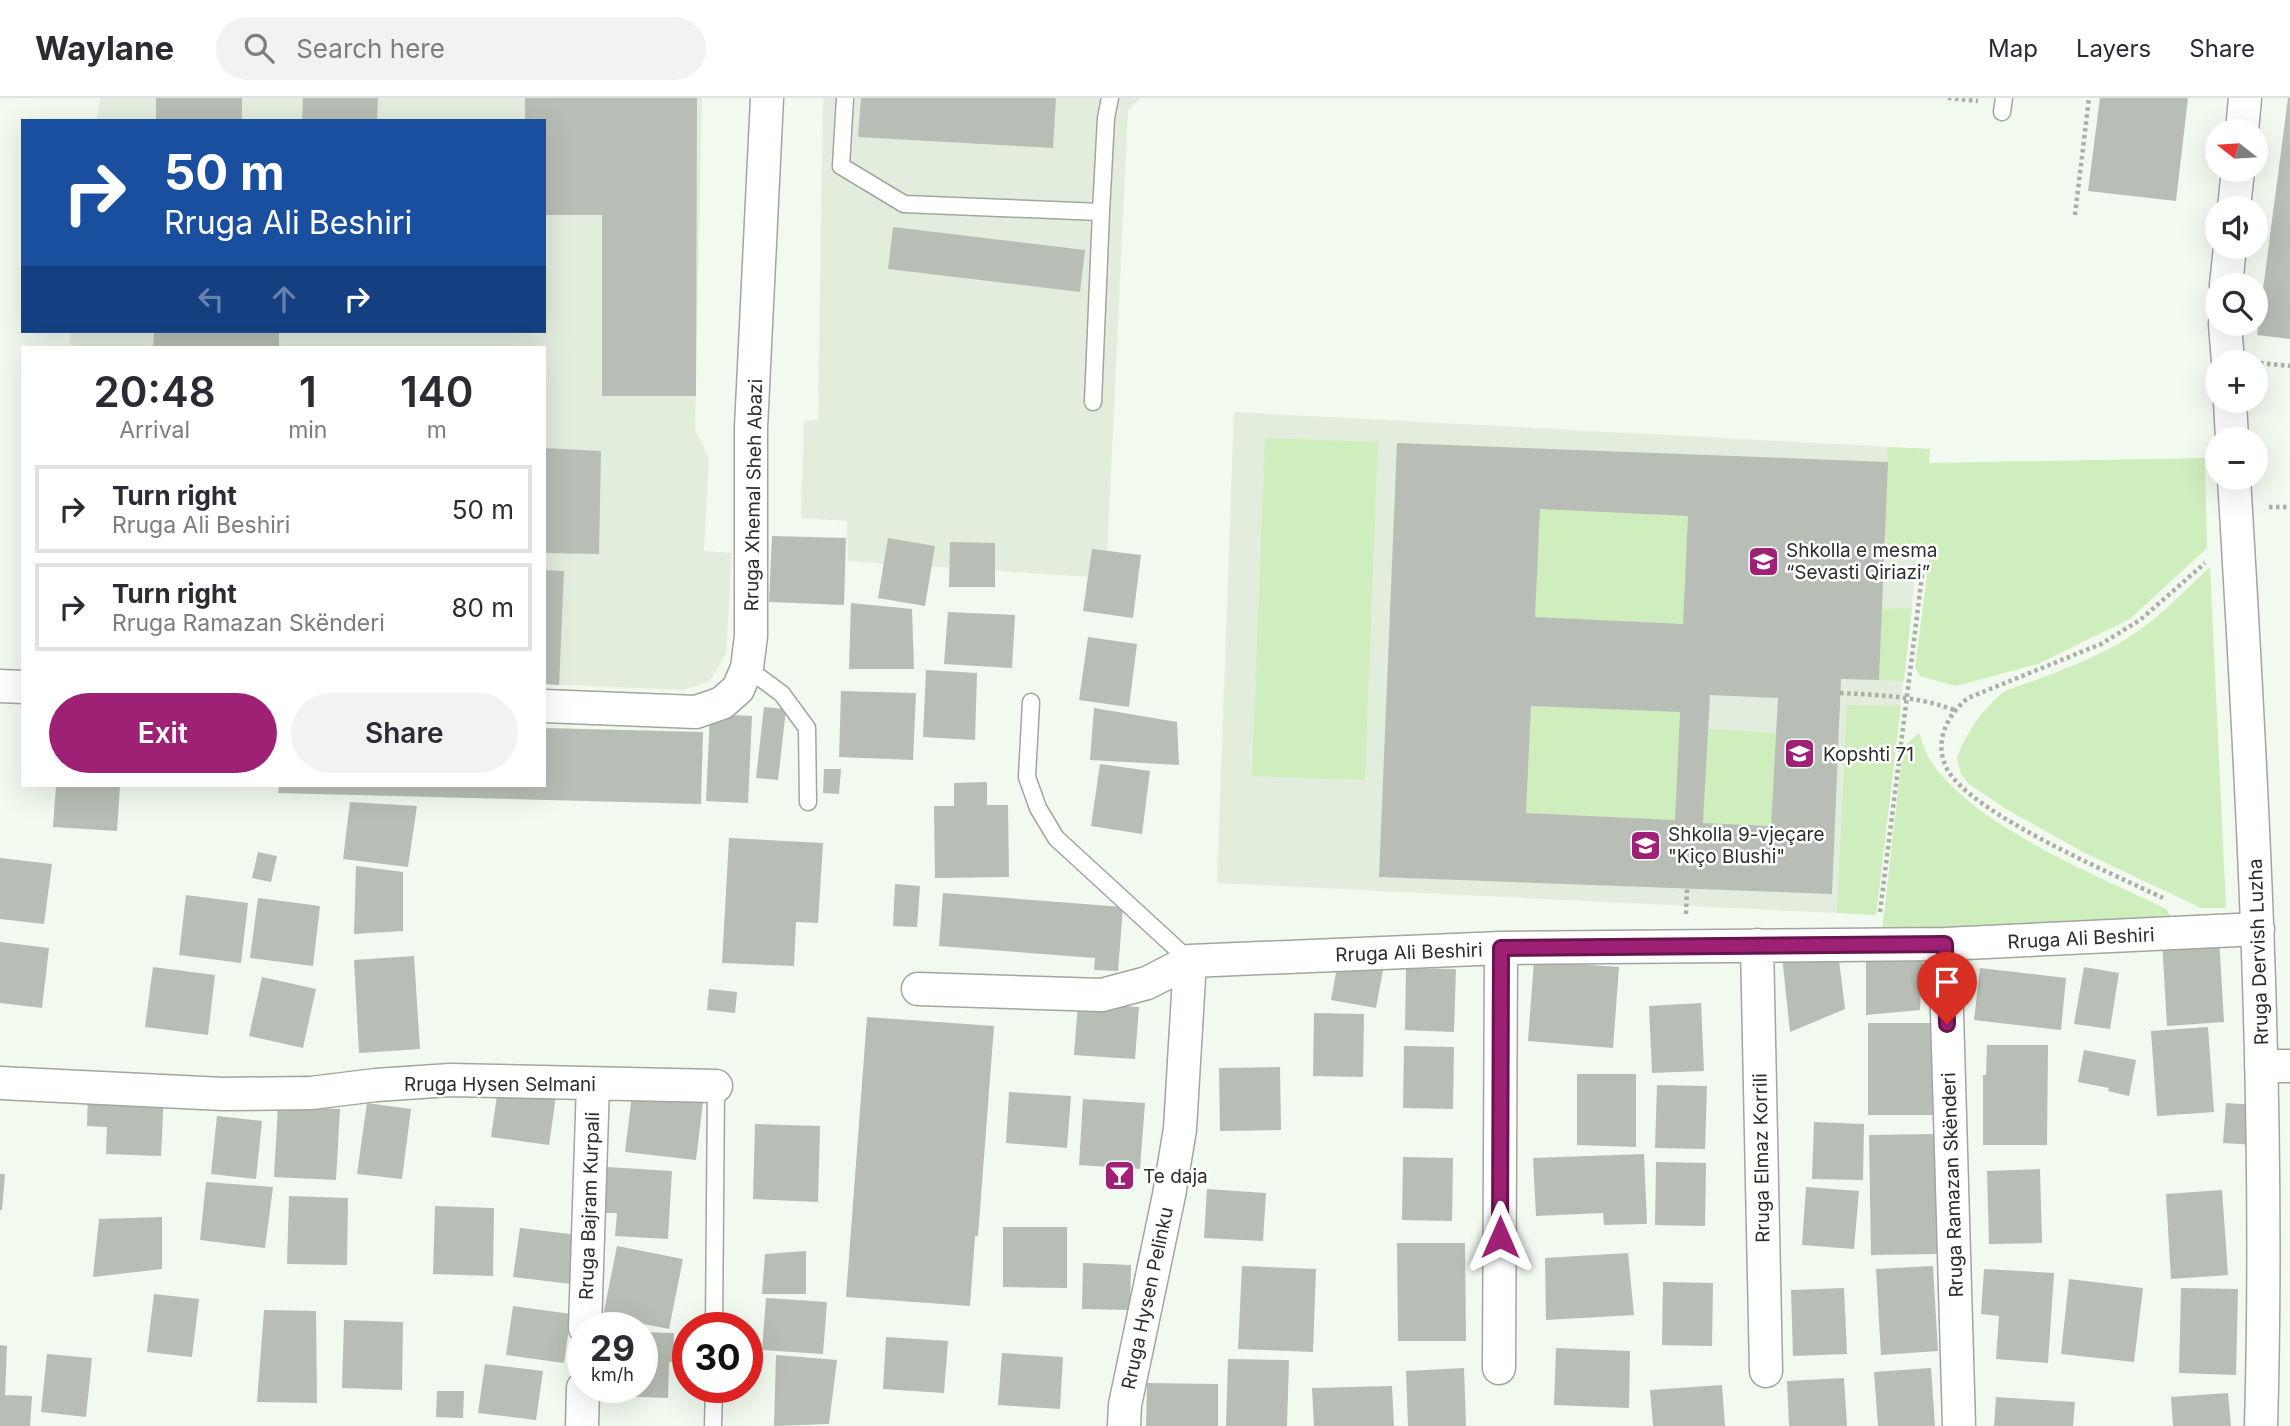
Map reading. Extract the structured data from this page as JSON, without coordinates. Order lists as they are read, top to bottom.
{
  "streets": {
    "street": [
      "Rruga Xhemal Sheh Abazi",
      "Rruga Ali Beshiri",
      "Rruga Dervish Luzha",
      "Rruga Hysen Selmani",
      "Rruga Elmaz Korrili",
      "Rruga Ramazan Skënderi",
      "Rruga Bajram Kurpali",
      "Rruga Hysen Pelinku"
    ]
  },
  "crossings": [
    ["Rruga Ali Beshiri", "Rruga Dervish Luzha"],
    ["Rruga Ali Beshiri", "Rruga Elmaz Korrili"],
    ["Rruga Ali Beshiri", "Rruga Ramazan Skënderi"],
    ["Rruga Ali Beshiri", "Rruga Hysen Pelinku"],
    ["Rruga Hysen Selmani", "Rruga Bajram Kurpali"]
  ],
  "places": {
    "school or university": ["Shkolla e mesma “Sevasti Qiriazi”", "Kopshti 71", "Shkolla 9-vjeçare \"Kiço Blushi\""],
    "bar": ["Te daja"]
  },
  "north": "left",
  "page": {
    "header": "Waylane",
    "search": "Search here",
    "nav": ["Map", "Layers", "Share"],
    "map_buttons": ["+", "−"],
    "turn": ["50 m", "Rruga Ali Beshiri"],
    "eta": [
      "20:48",
      "Arrival",
      "1",
      "min",
      "140",
      "m"
    ],
    "list": [
      {
        "name": "Turn right",
        "note": "Rruga Ali Beshiri",
        "value": "50 m"
      },
      {
        "name": "Turn right",
        "note": "Rruga Ramazan Skënderi",
        "value": "80 m"
      }
    ],
    "buttons": ["Exit", "Share"],
    "speed": "29 km/h",
    "limit": "30"
  }
}
